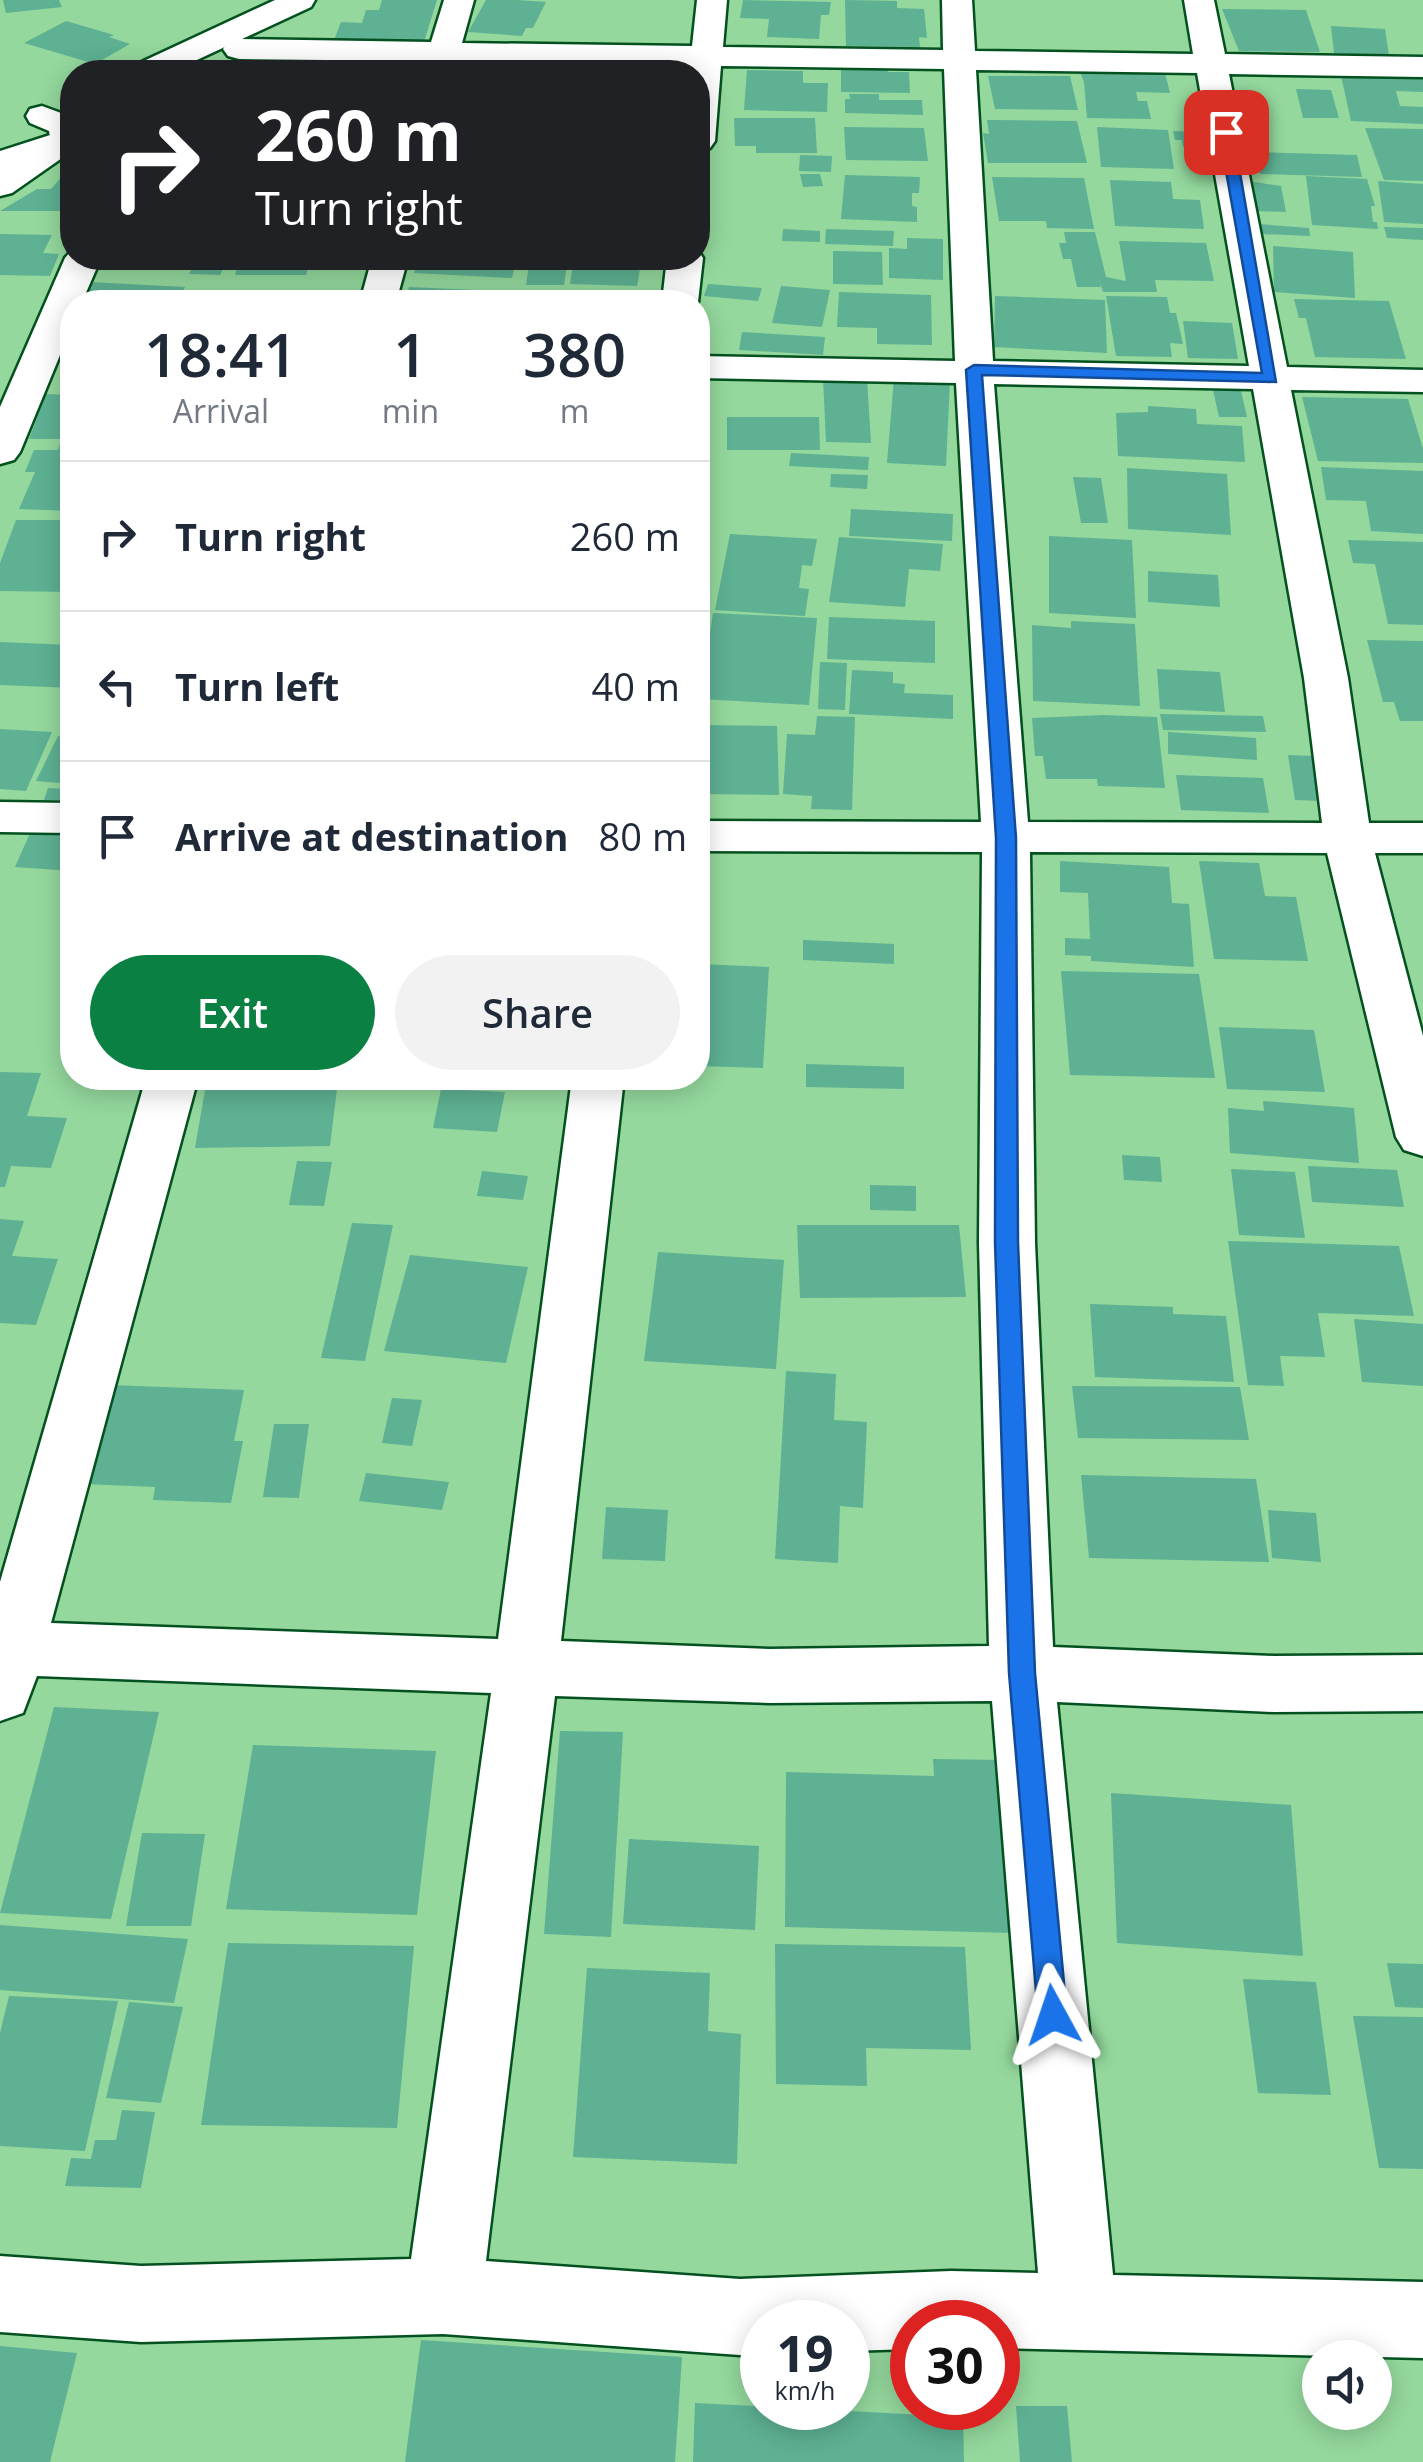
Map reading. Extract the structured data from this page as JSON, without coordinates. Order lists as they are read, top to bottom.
{
  "page": {
    "turn": ["260 m", "Turn right"],
    "eta": [
      "18:41",
      "Arrival",
      "1",
      "min",
      "380",
      "m"
    ],
    "list": [
      {
        "name": "Turn right",
        "value": "260 m"
      },
      {
        "name": "Turn left",
        "value": "40 m"
      },
      {
        "name": "Arrive at destination",
        "value": "80 m"
      }
    ],
    "buttons": ["Exit", "Share"],
    "speed": "19 km/h",
    "limit": "30"
  }
}
